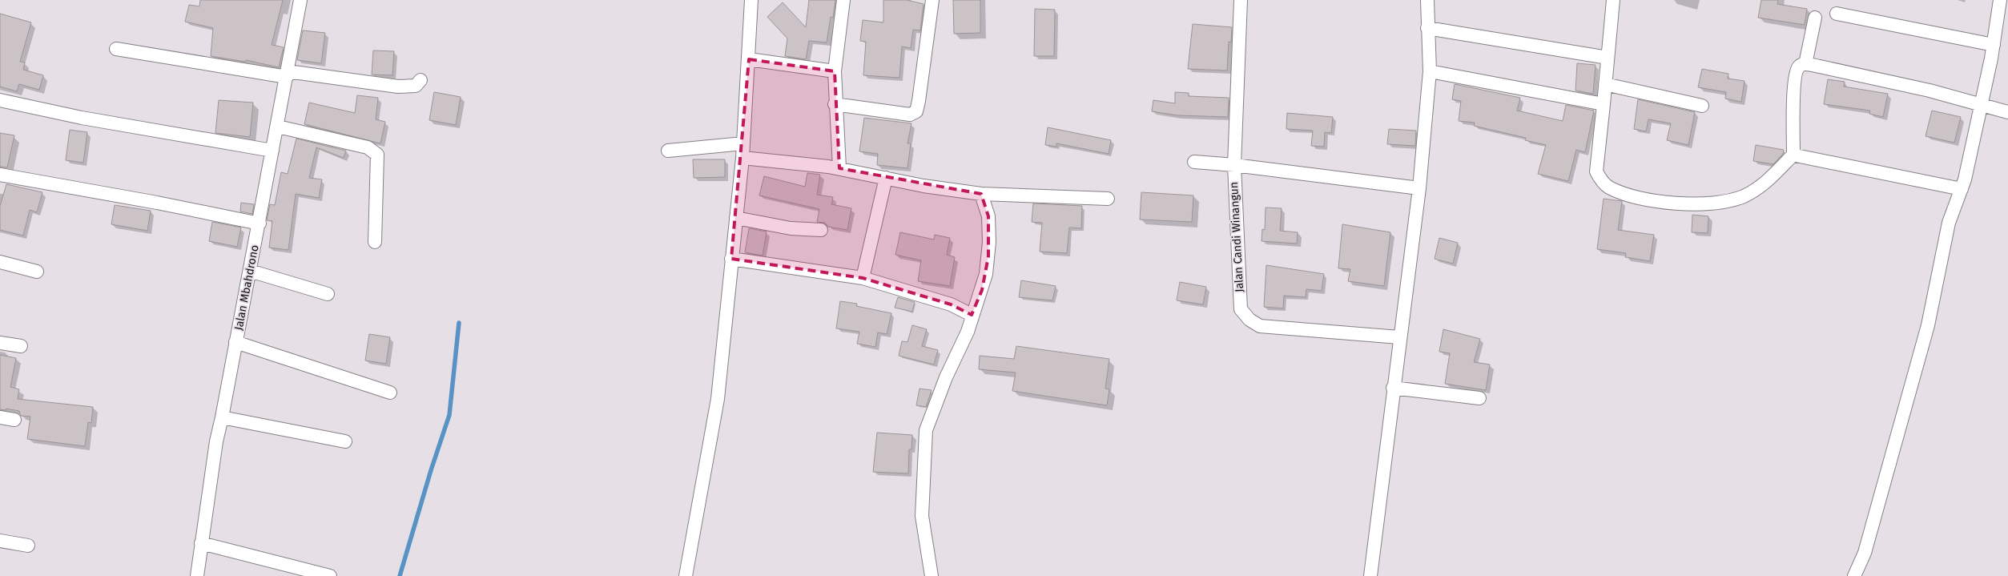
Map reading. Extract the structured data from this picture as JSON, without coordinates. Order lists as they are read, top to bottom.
{
  "streets": {
    "street": ["Jalan Candi Winangun", "Jalan Mbahdrono"]
  }
}
